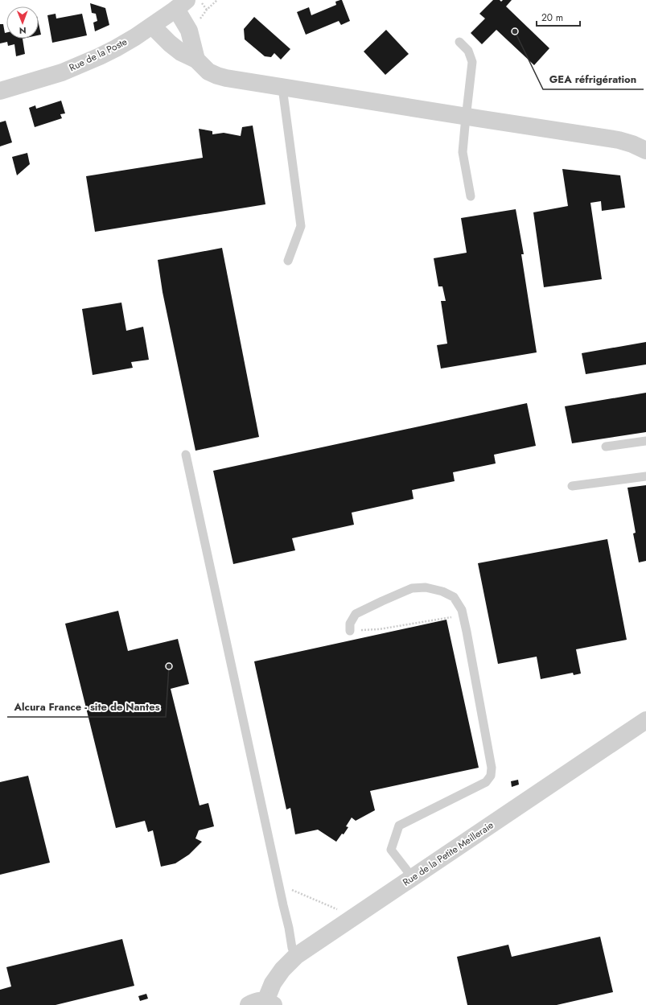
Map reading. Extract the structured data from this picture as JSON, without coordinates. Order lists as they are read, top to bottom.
{
  "streets": {
    "street": ["Rue de la Poste", "Rue de la Petite Meilleraie"]
  },
  "places": ["GEA réfrigération", "Alcura France - site de Nantes"],
  "scale_bar": "20 m",
  "north": "bottom"
}
